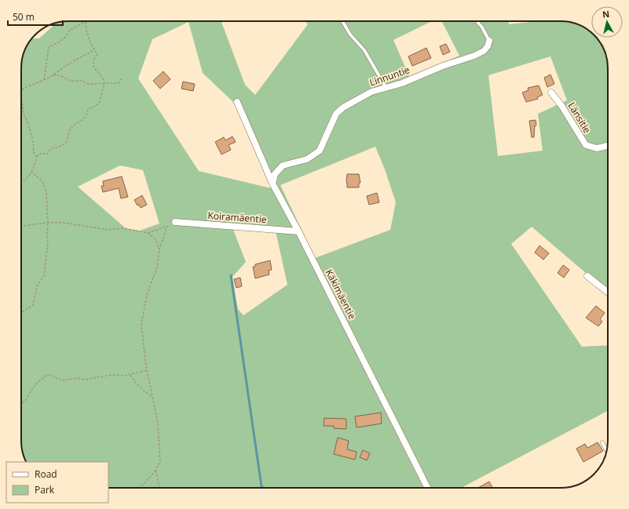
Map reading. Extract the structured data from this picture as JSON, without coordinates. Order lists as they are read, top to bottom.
{
  "streets": {
    "street": [
      "Linnuntie",
      "Länsitie",
      "Koiramäentie",
      "Käkimäentie"
    ]
  },
  "crossings": [
    ["Linnuntie", "Käkimäentie"],
    ["Koiramäentie", "Käkimäentie"]
  ],
  "legend": ["Road", "Park"],
  "scale_bar": "50 m",
  "north": "top"
}
